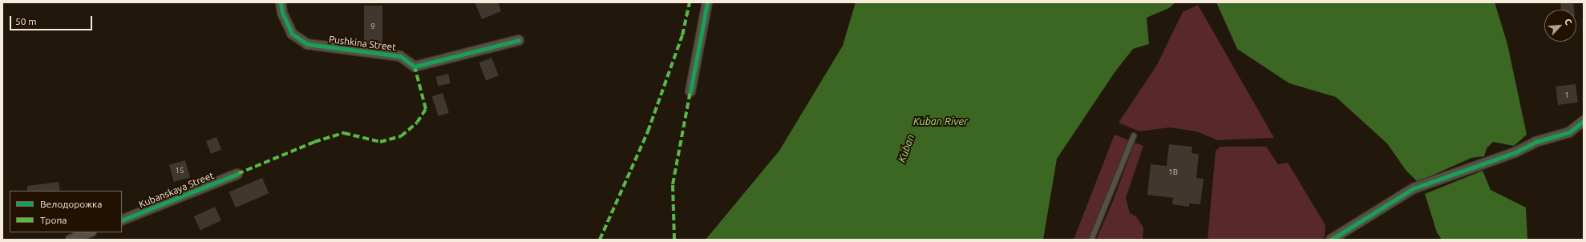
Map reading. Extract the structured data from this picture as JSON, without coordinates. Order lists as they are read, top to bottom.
{
  "streets": {
    "street": ["Pushkina Street", "Kubanskaya Street"]
  },
  "water": ["Kuban River", "Kuban"],
  "house_numbers": [
    "9",
    "1",
    "15",
    "1В"
  ],
  "legend": ["Велодорожка", "Тропа"],
  "scale_bar": "50 m",
  "north": "top right"
}
